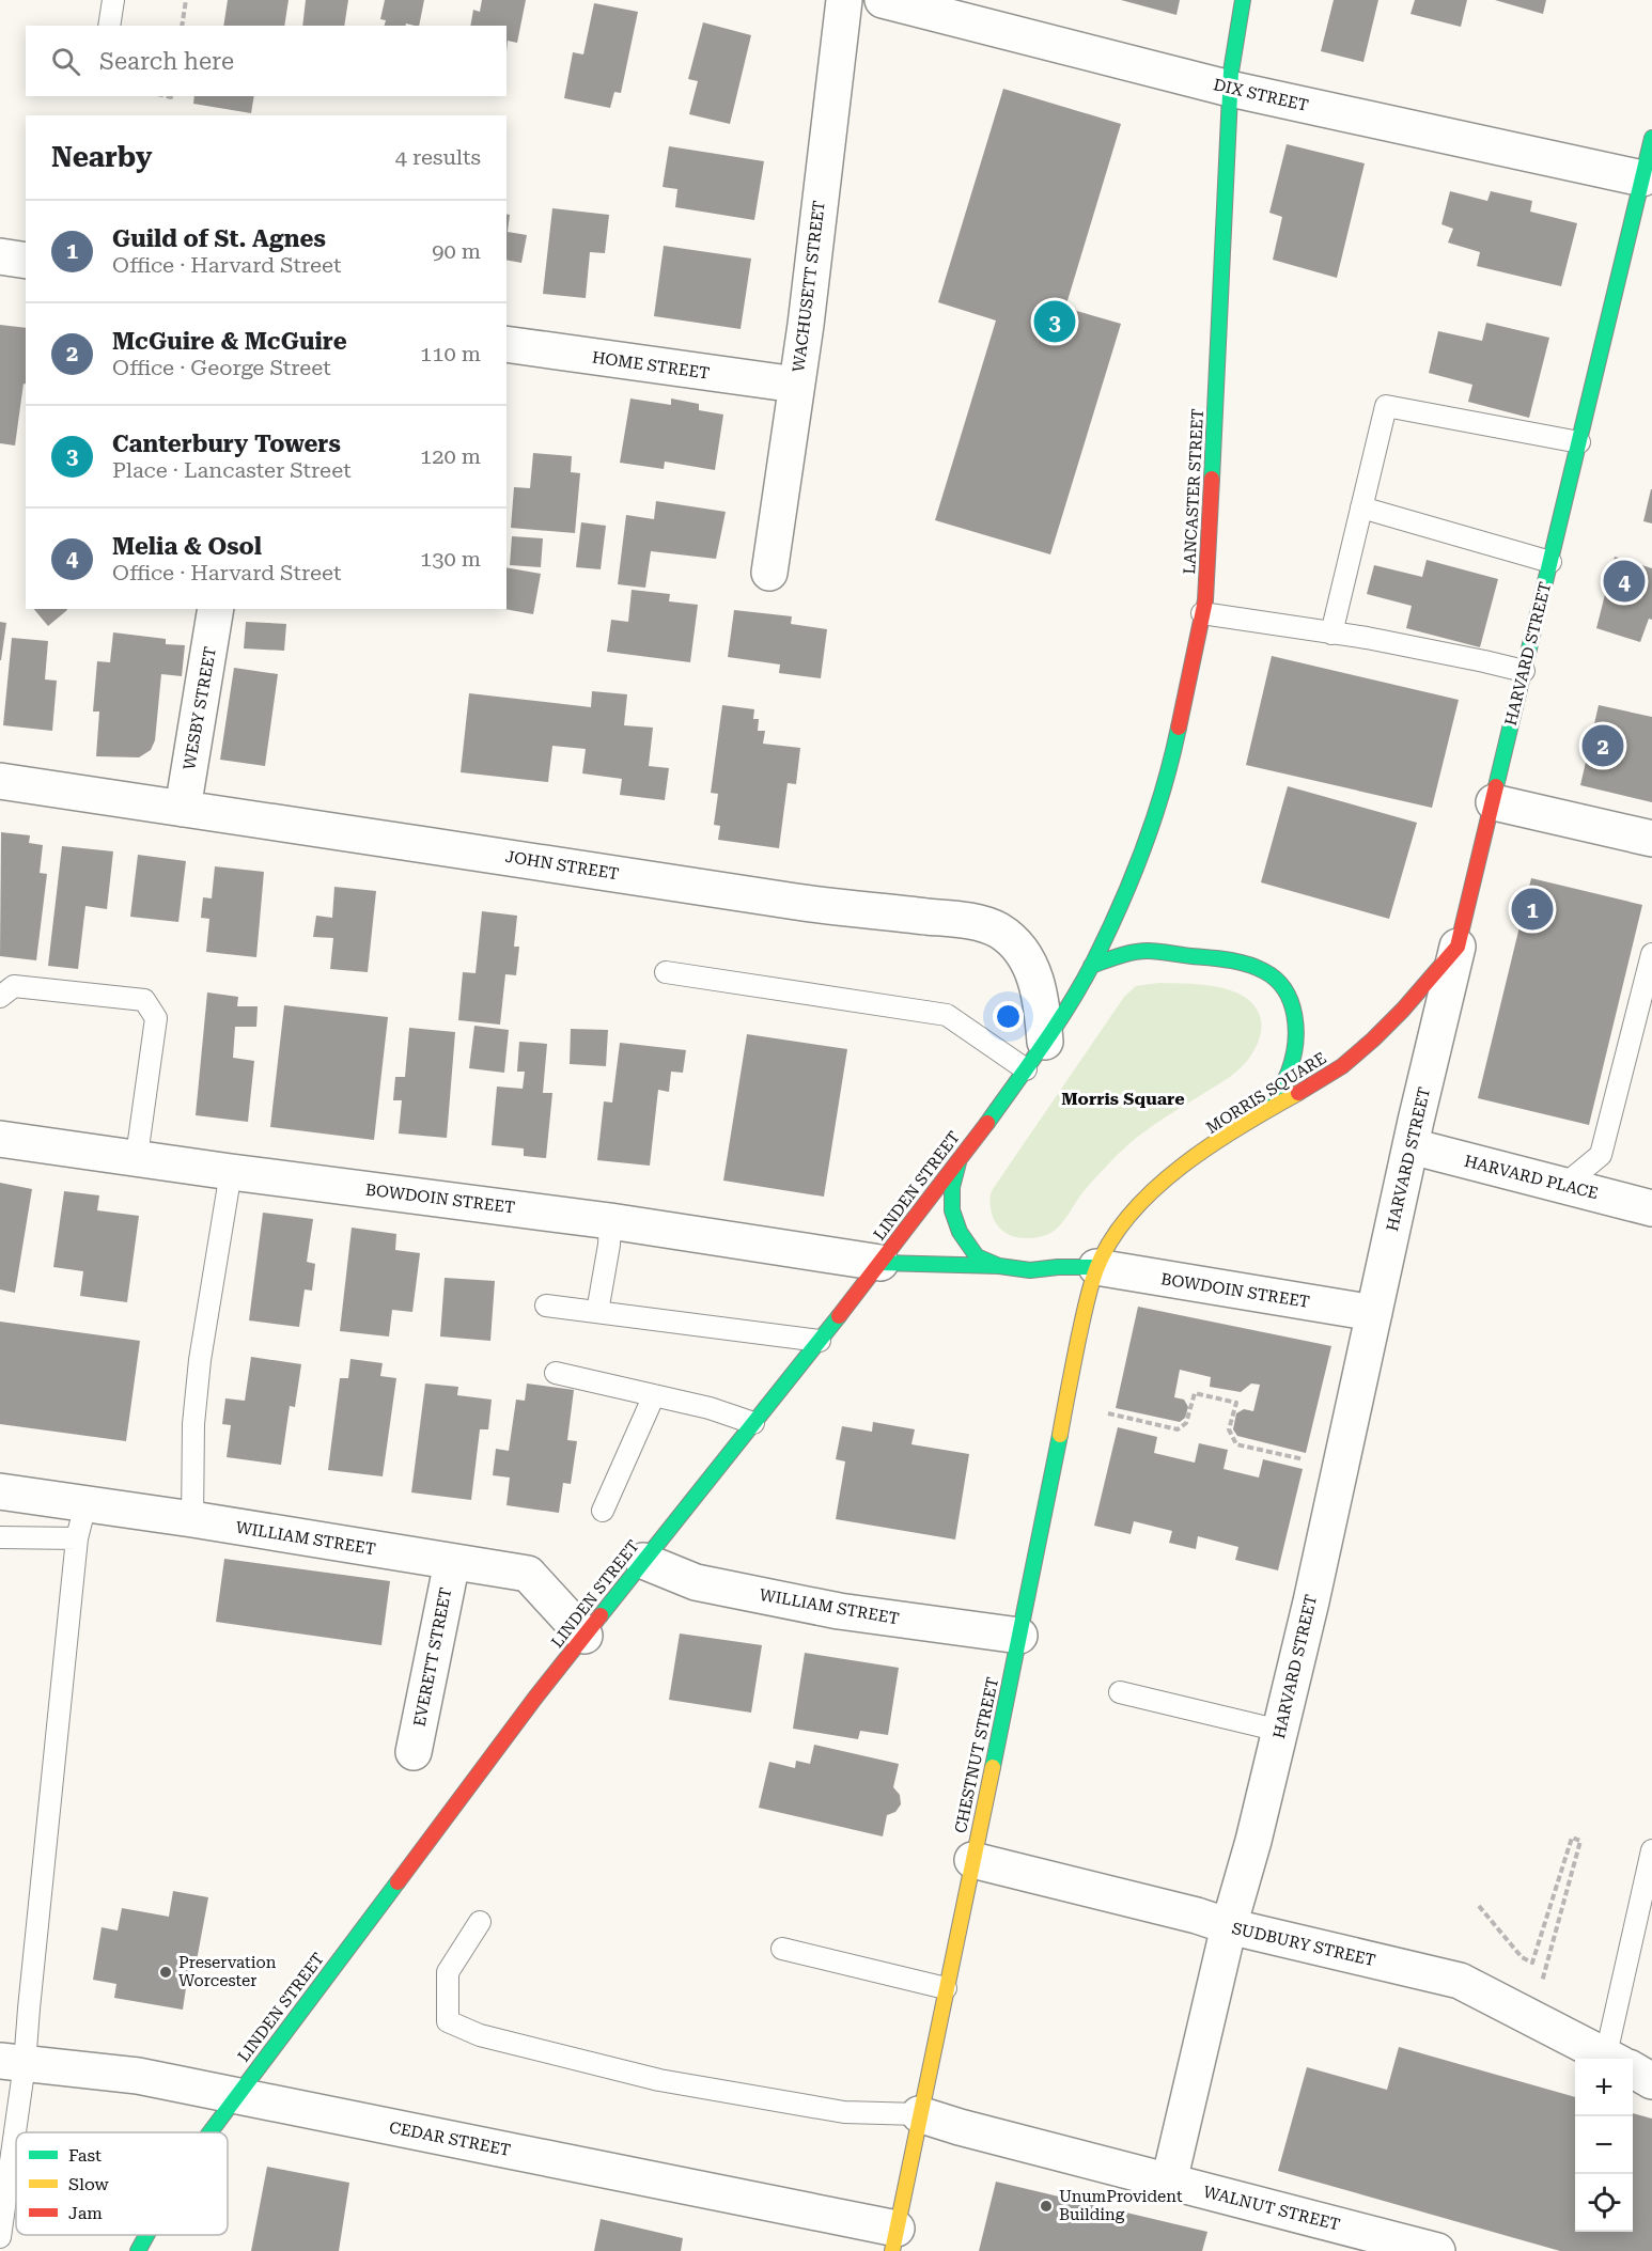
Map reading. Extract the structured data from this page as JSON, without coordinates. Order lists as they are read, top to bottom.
{
  "streets": {
    "main road": [
      "LANCASTER STREET",
      "HARVARD STREET",
      "MORRIS SQUARE",
      "LINDEN STREET",
      "CHESTNUT STREET"
    ],
    "street": [
      "DIX STREET",
      "WACHUSETT STREET",
      "HOME STREET",
      "WESBY STREET",
      "JOHN STREET",
      "HARVARD PLACE",
      "BOWDOIN STREET",
      "WILLIAM STREET",
      "EVERETT STREET",
      "SUDBURY STREET",
      "CEDAR STREET",
      "WALNUT STREET"
    ]
  },
  "crossings": [
    ["DIX STREET", "LANCASTER STREET"],
    ["DIX STREET", "HARVARD STREET"],
    ["WACHUSETT STREET", "HOME STREET"],
    ["LANCASTER STREET", "LINDEN STREET"],
    ["HARVARD STREET", "MORRIS SQUARE"],
    ["HARVARD STREET", "HARVARD PLACE"],
    ["HARVARD STREET", "BOWDOIN STREET"],
    ["HARVARD STREET", "SUDBURY STREET"],
    ["HARVARD STREET", "WALNUT STREET"],
    ["WESBY STREET", "JOHN STREET"],
    ["JOHN STREET", "LINDEN STREET"],
    ["MORRIS SQUARE", "BOWDOIN STREET"],
    ["MORRIS SQUARE", "CHESTNUT STREET"],
    ["LINDEN STREET", "BOWDOIN STREET"],
    ["LINDEN STREET", "WILLIAM STREET"],
    ["LINDEN STREET", "CEDAR STREET"],
    ["BOWDOIN STREET", "CHESTNUT STREET"],
    ["WILLIAM STREET", "EVERETT STREET"],
    ["WILLIAM STREET", "CHESTNUT STREET"],
    ["CHESTNUT STREET", "SUDBURY STREET"],
    ["CHESTNUT STREET", "CEDAR STREET"],
    ["CHESTNUT STREET", "WALNUT STREET"]
  ],
  "districts": ["Morris Square"],
  "places": ["Preservation Worcester", "UnumProvident Building"],
  "legend": ["Fast", "Slow", "Jam"],
  "page": {
    "search": "Search here",
    "heading": ["Nearby", "4 results"],
    "list": [
      {
        "mark": "1",
        "name": "Guild of St. Agnes",
        "note": "Office · Harvard Street",
        "value": "90 m"
      },
      {
        "mark": "2",
        "name": "McGuire & McGuire",
        "note": "Office · George Street",
        "value": "110 m"
      },
      {
        "mark": "3",
        "name": "Canterbury Towers",
        "note": "Place · Lancaster Street",
        "value": "120 m"
      },
      {
        "mark": "4",
        "name": "Melia & Osol",
        "note": "Office · Harvard Street",
        "value": "130 m"
      }
    ],
    "pins": [
      "3",
      "4",
      "2",
      "1"
    ],
    "map_buttons": ["+", "−"]
  }
}
